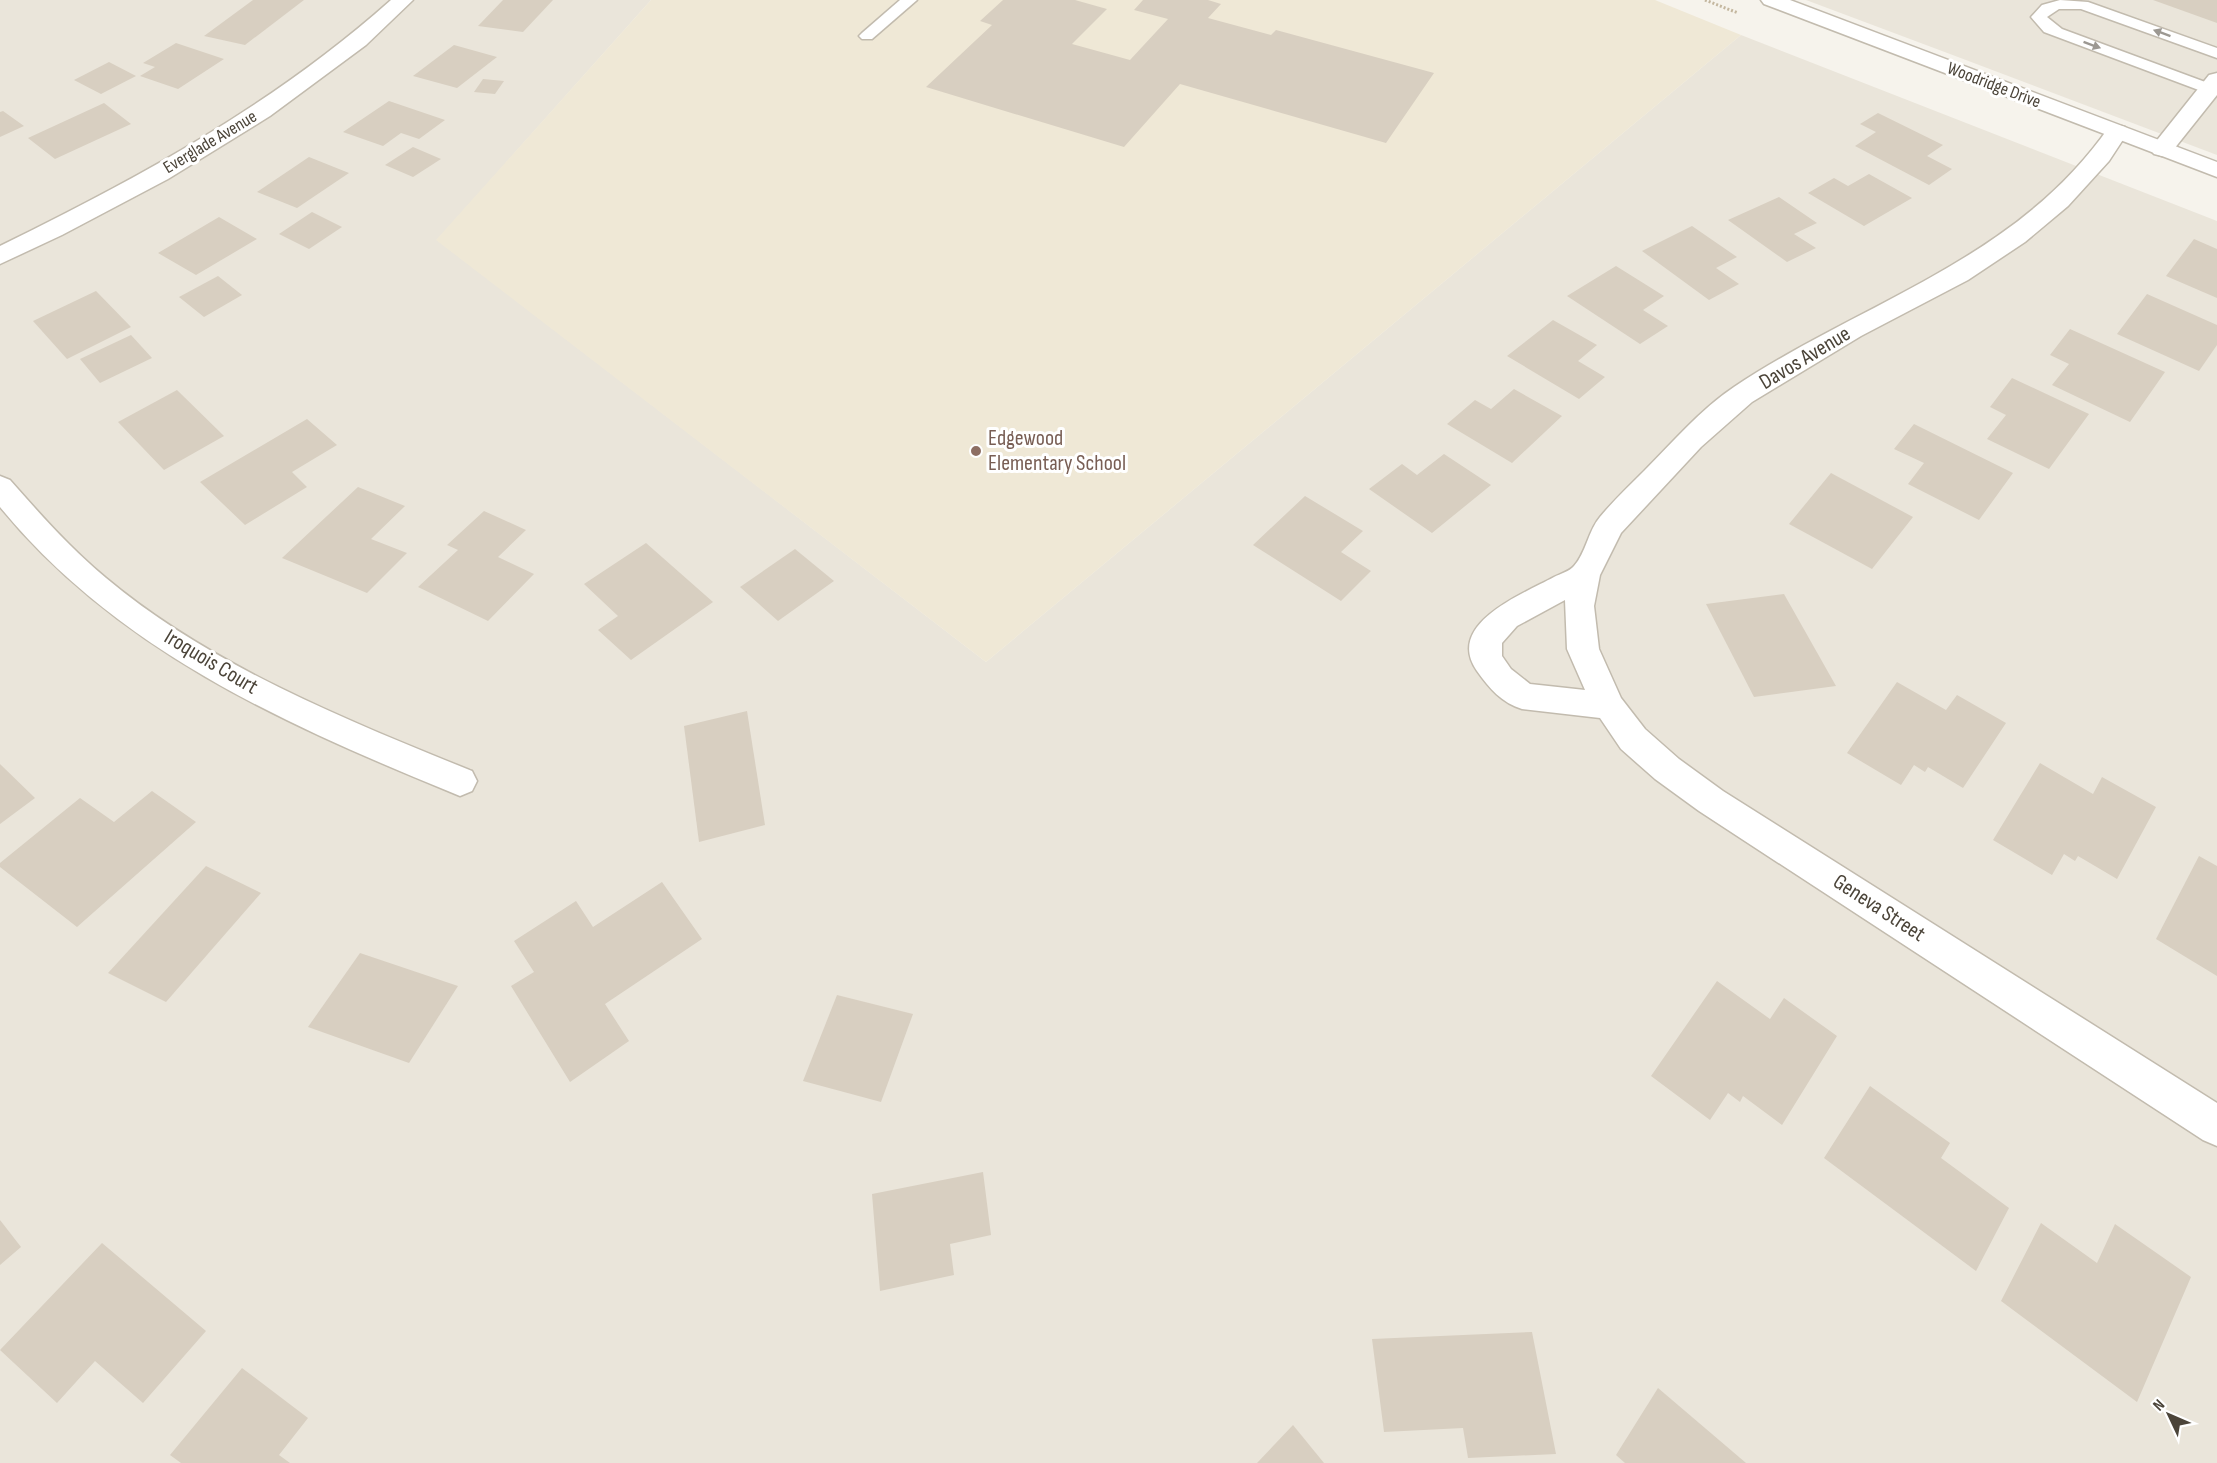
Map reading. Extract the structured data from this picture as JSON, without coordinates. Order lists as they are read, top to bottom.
{
  "streets": {
    "street": [
      "Woodridge Drive",
      "Everglade Avenue",
      "Davos Avenue",
      "Iroquois Court",
      "Geneva Street"
    ]
  },
  "crossings": [
    ["Woodridge Drive", "Davos Avenue"],
    ["Davos Avenue", "Geneva Street"]
  ],
  "places": ["Edgewood Elementary School"],
  "north": "top left"
}
